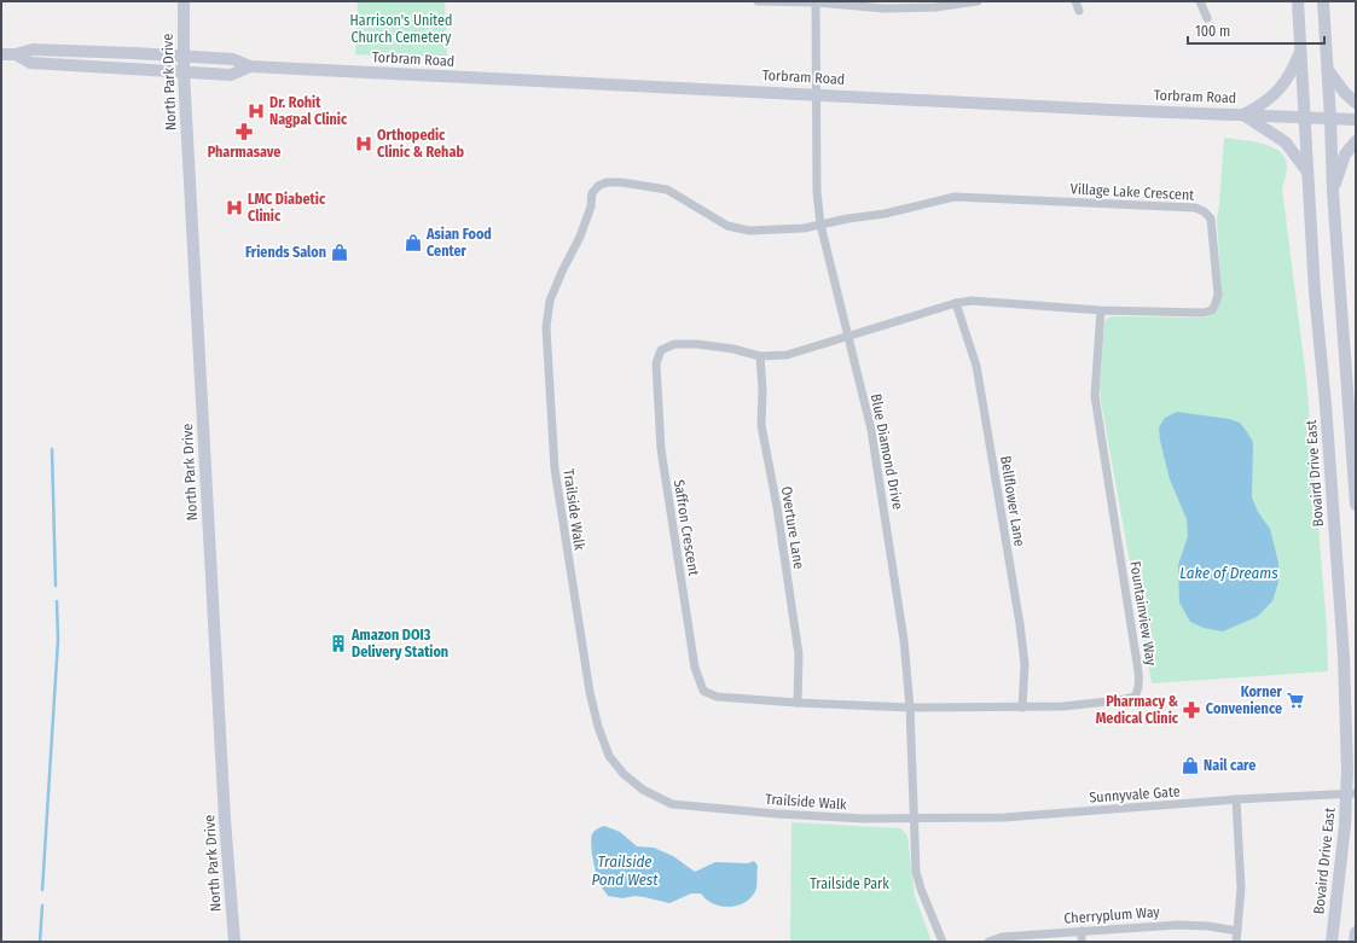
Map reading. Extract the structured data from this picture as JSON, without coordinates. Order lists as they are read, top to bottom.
{
  "streets": {
    "main road": ["Torbram Road", "North Park Drive", "Bovaird Drive East"],
    "street": [
      "Village Lake Crescent",
      "Blue Diamond Drive",
      "Bellflower Lane",
      "Trailside Walk",
      "Saffron Crescent",
      "Overture Lane",
      "Fountainview Way",
      "Sunnyvale Gate",
      "Cherryplum Way"
    ]
  },
  "crossings": [
    ["Torbram Road", "North Park Drive"],
    ["Torbram Road", "Blue Diamond Drive"],
    ["Torbram Road", "Bovaird Drive East"],
    ["Village Lake Crescent", "Blue Diamond Drive"],
    ["Village Lake Crescent", "Bellflower Lane"],
    ["Village Lake Crescent", "Trailside Walk"],
    ["Village Lake Crescent", "Saffron Crescent"],
    ["Village Lake Crescent", "Fountainview Way"],
    ["Blue Diamond Drive", "Trailside Walk"],
    ["Blue Diamond Drive", "Saffron Crescent"],
    ["Blue Diamond Drive", "Fountainview Way"],
    ["Blue Diamond Drive", "Sunnyvale Gate"],
    ["Bovaird Drive East", "Sunnyvale Gate"],
    ["Bellflower Lane", "Fountainview Way"],
    ["Trailside Walk", "Sunnyvale Gate"],
    ["Saffron Crescent", "Overture Lane"],
    ["Saffron Crescent", "Fountainview Way"]
  ],
  "water": ["Lake of Dreams", "Trailside Pond West"],
  "parks": ["Harrison's United Church Cemetery", "Trailside Park"],
  "places": {
    "hospital": ["Dr. Rohit Nagpal Clinic", "Orthopedic Clinic & Rehab", "LMC Diabetic Clinic"],
    "pharmacy": ["Pharmasave", "Pharmacy & Medical Clinic"],
    "shop": ["Asian Food Center", "Friends Salon", "Nail care"],
    "building": ["Amazon DOI3 Delivery Station"],
    "supermarket": ["Korner Convenience"]
  },
  "scale_bar": "100 m"
}
